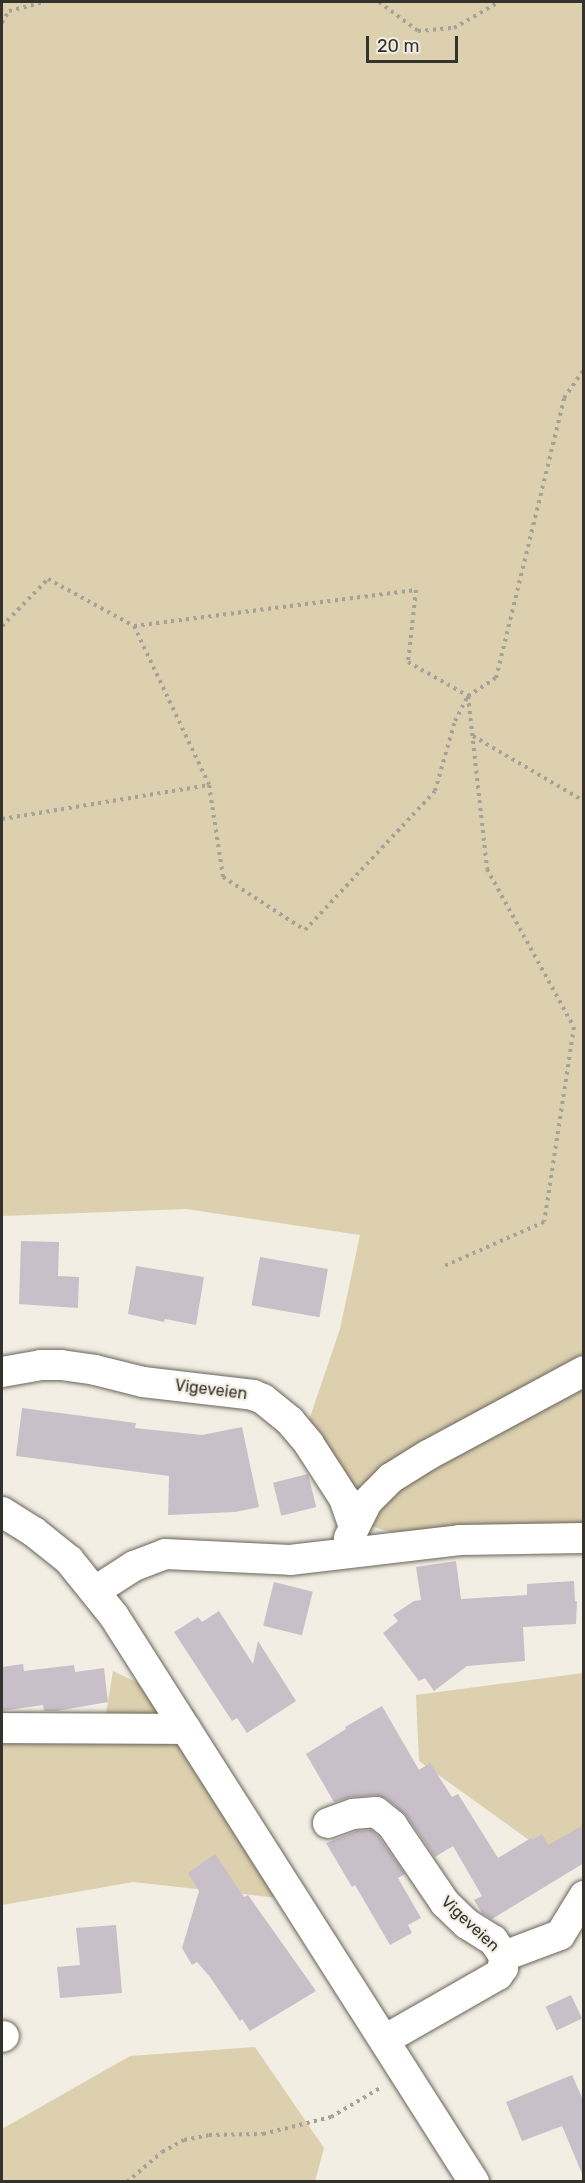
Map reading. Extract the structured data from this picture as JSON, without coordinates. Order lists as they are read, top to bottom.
{
  "streets": {
    "street": ["Vigeveien"]
  },
  "scale_bar": "20 m"
}
